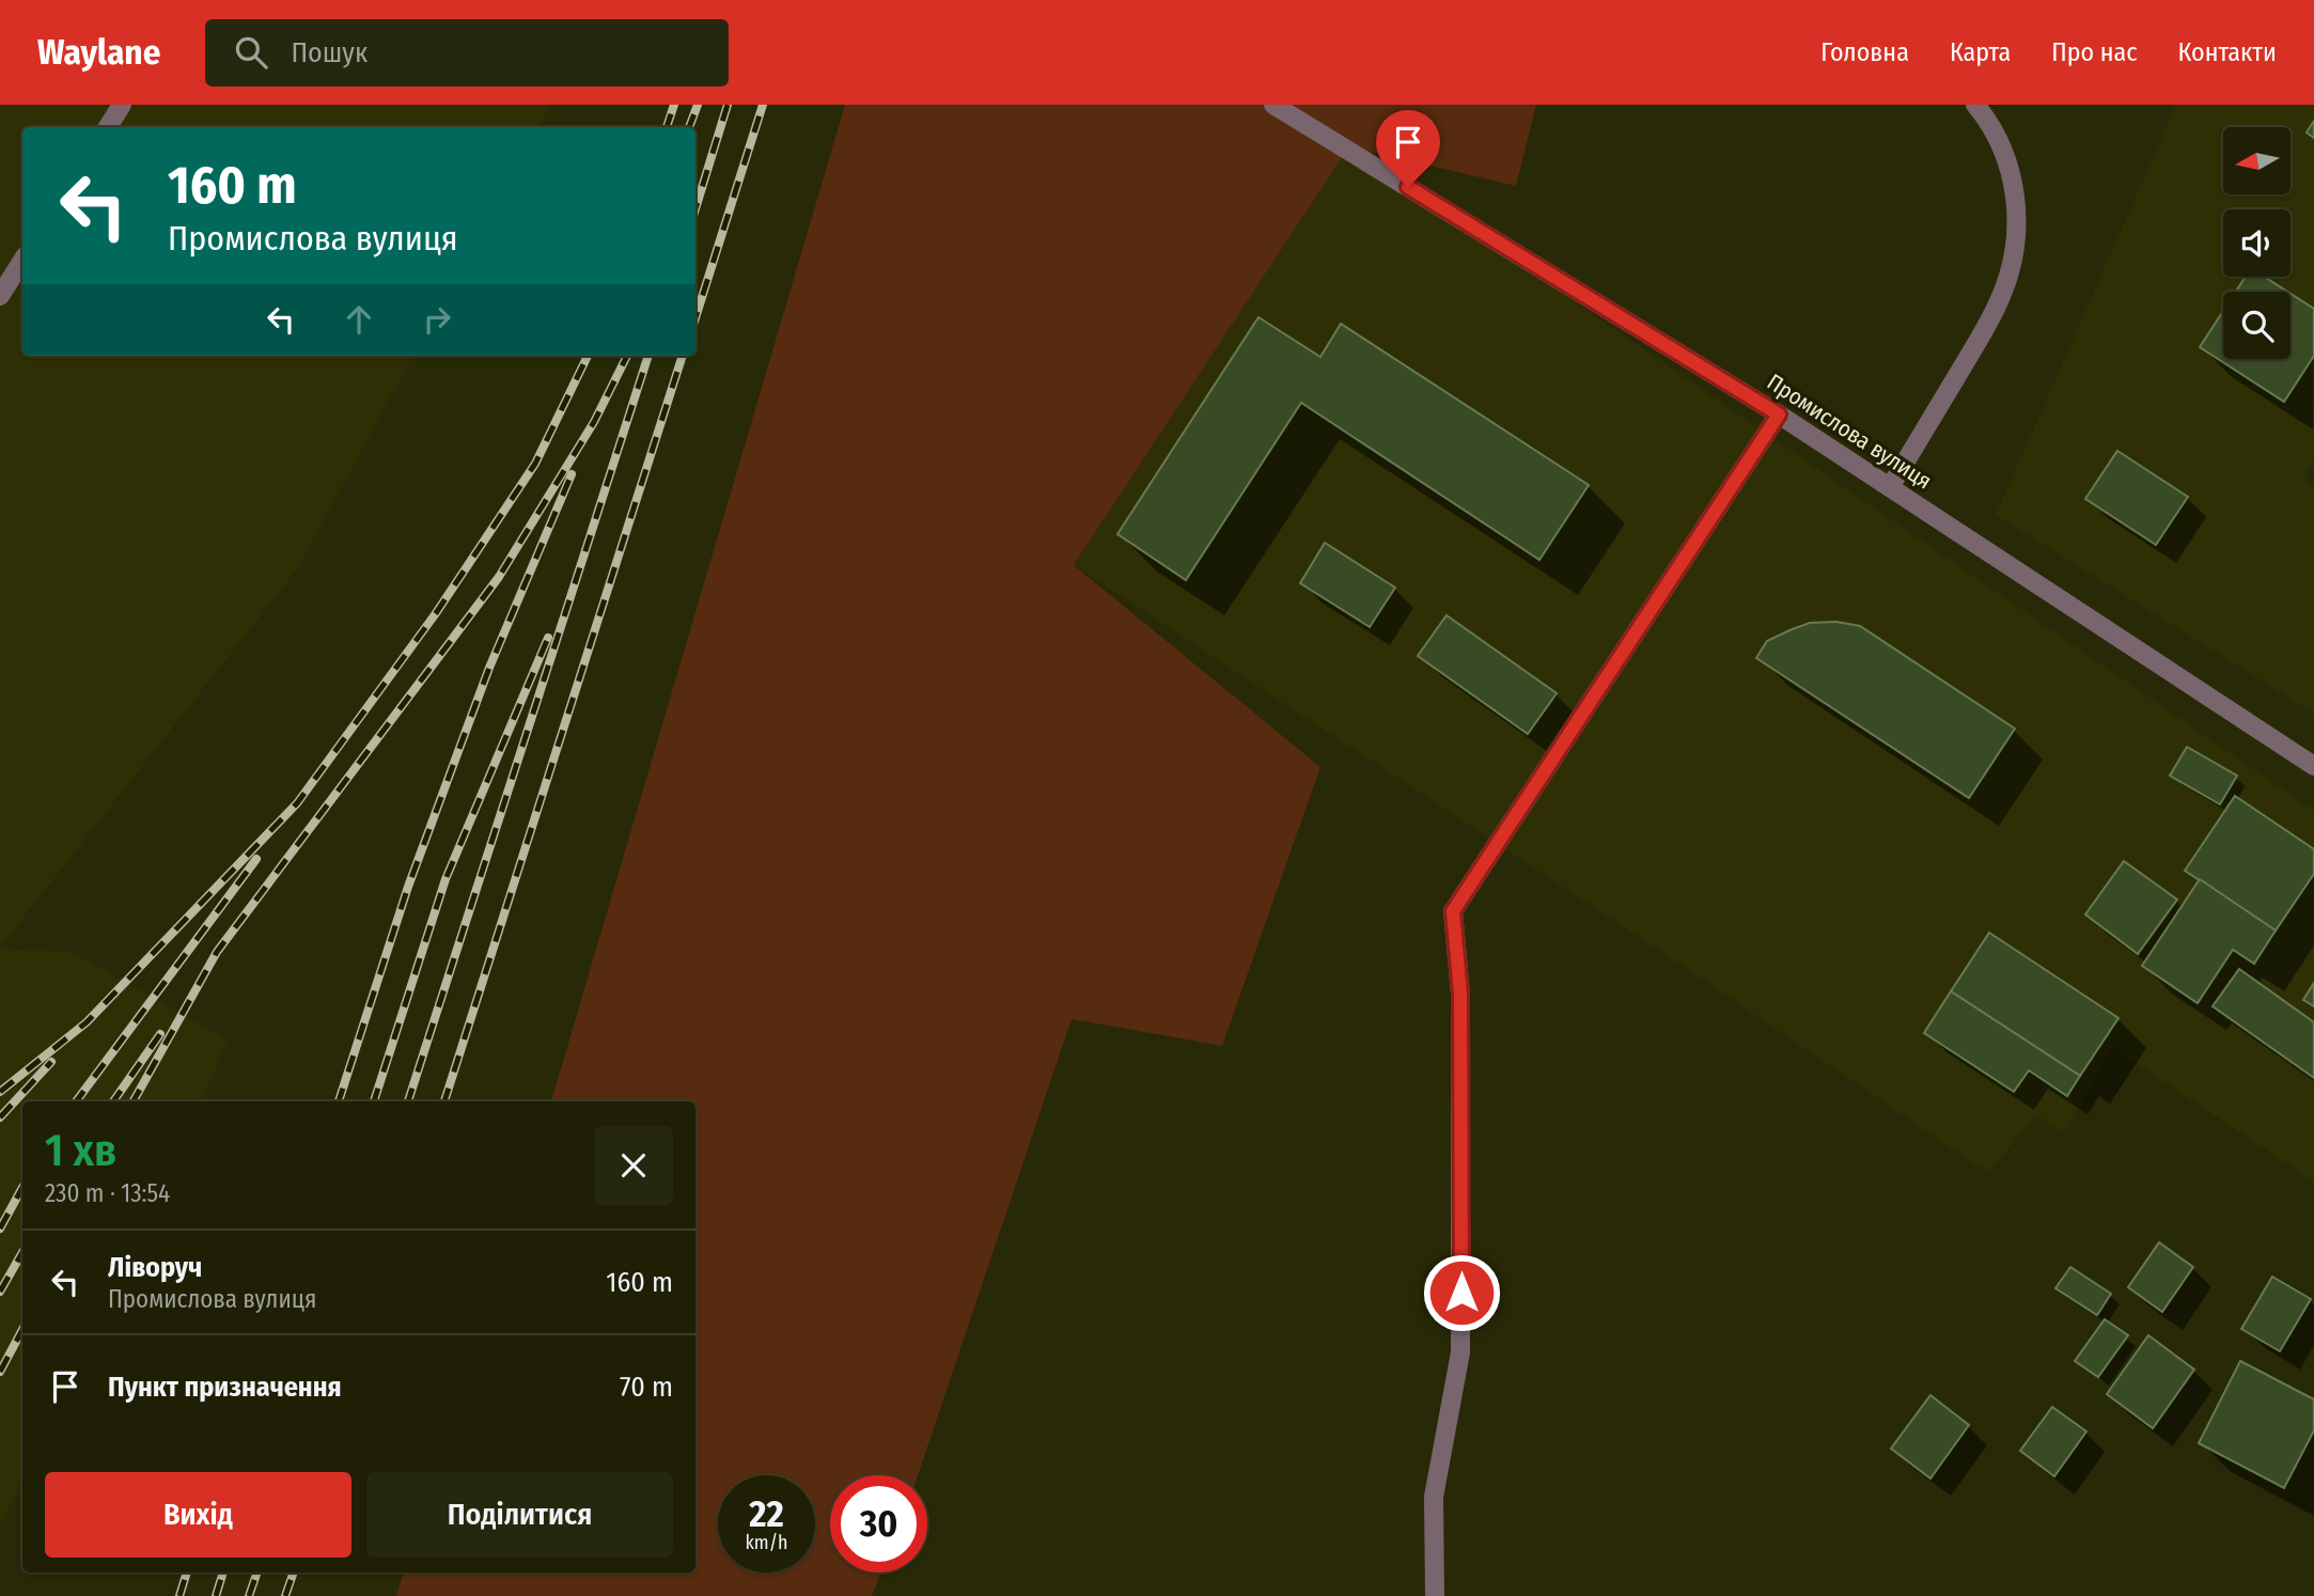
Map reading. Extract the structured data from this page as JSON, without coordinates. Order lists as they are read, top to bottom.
{
  "streets": {
    "street": ["Промислова вулиця"]
  },
  "north": "left",
  "page": {
    "header": "Waylane",
    "search": "Пошук",
    "nav": [
      "Головна",
      "Карта",
      "Про нас",
      "Контакти"
    ],
    "turn": ["160 m", "Промислова вулиця"],
    "heading": ["1 хв", "230 m · 13:54"],
    "list": [
      {
        "name": "Ліворуч",
        "note": "Промислова вулиця",
        "value": "160 m"
      },
      {
        "name": "Пункт призначення",
        "value": "70 m"
      }
    ],
    "buttons": ["Вихід", "Поділитися"],
    "speed": "22 km/h",
    "limit": "30"
  }
}
